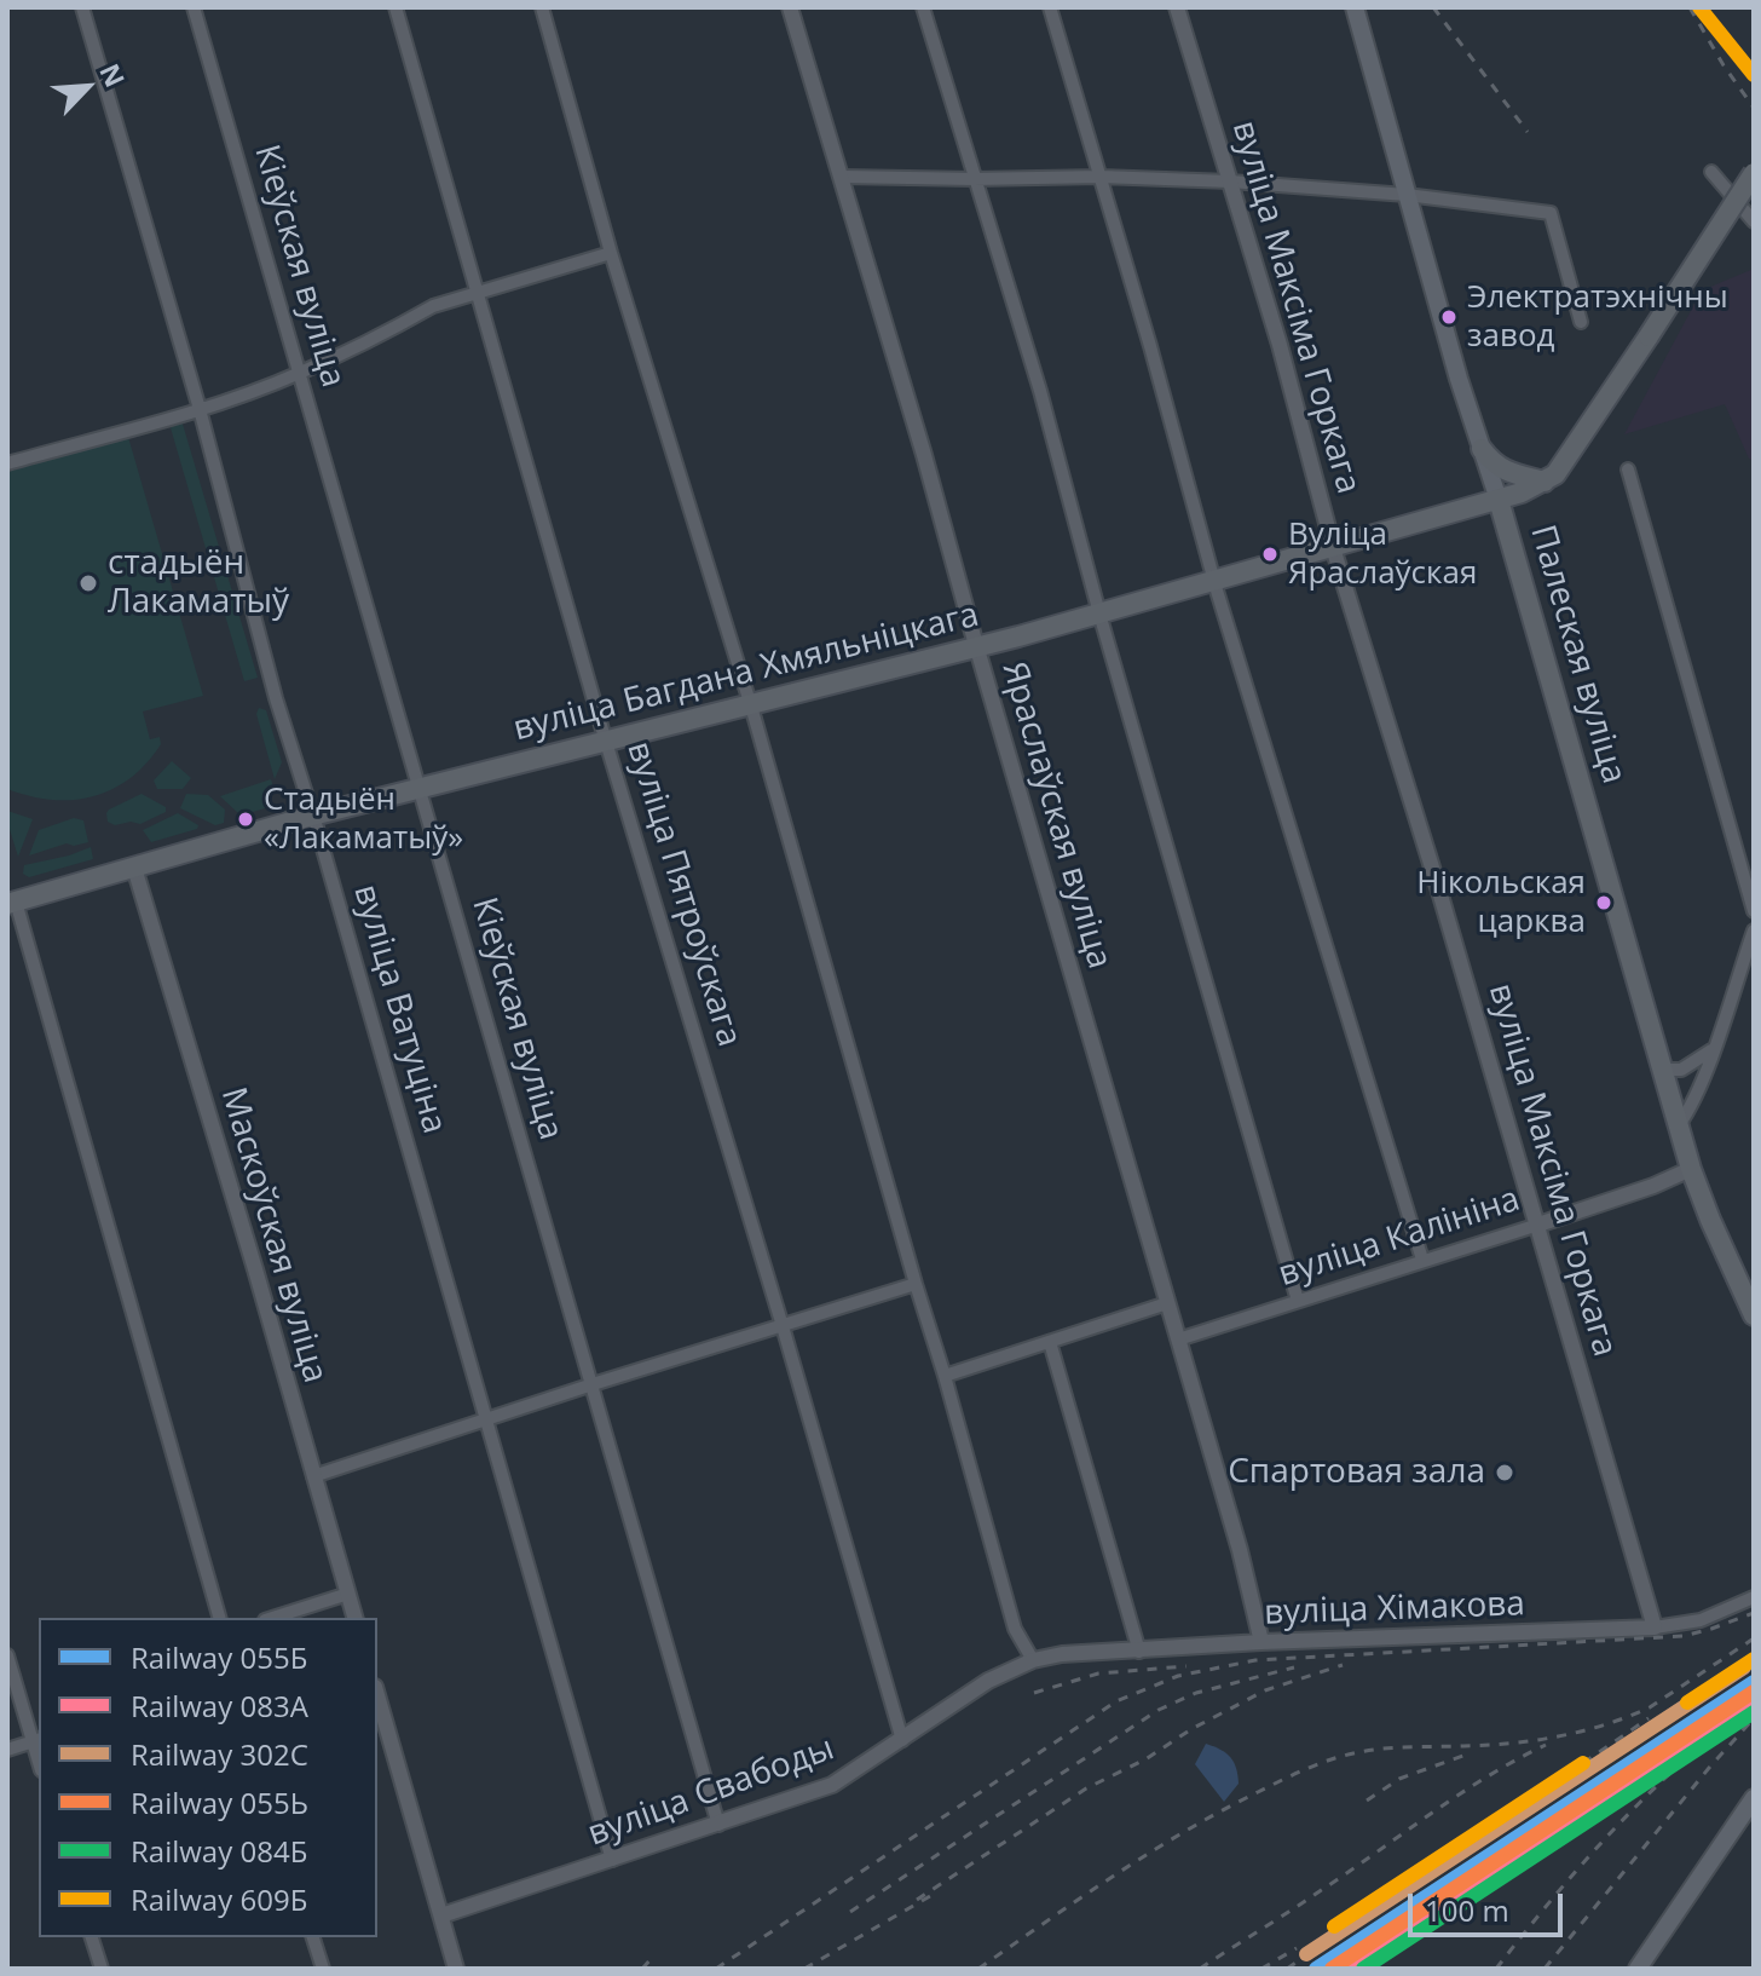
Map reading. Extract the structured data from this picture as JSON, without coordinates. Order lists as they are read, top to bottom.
{
  "streets": {
    "main road": ["Палеская вуліца", "вуліца Багдана Хмяльніцкага"],
    "street": [
      "Кіеўская вуліца",
      "вуліца Максіма Горкага",
      "Яраслаўская вуліца",
      "вуліца Пятроўскага",
      "вуліца Ватуціна",
      "Маскоўская вуліца",
      "вуліца Калініна",
      "вуліца Хімакова",
      "вуліца Свабоды"
    ]
  },
  "crossings": [
    ["Кіеўская вуліца", "вуліца Багдана Хмяльніцкага"],
    ["Кіеўская вуліца", "вуліца Свабоды"],
    ["вуліца Максіма Горкага", "вуліца Багдана Хмяльніцкага"],
    ["вуліца Максіма Горкага", "вуліца Калініна"],
    ["вуліца Максіма Горкага", "вуліца Хімакова"],
    ["Палеская вуліца", "вуліца Багдана Хмяльніцкага"],
    ["Палеская вуліца", "вуліца Калініна"],
    ["вуліца Багдана Хмяльніцкага", "Яраслаўская вуліца"],
    ["вуліца Багдана Хмяльніцкага", "вуліца Пятроўскага"],
    ["вуліца Багдана Хмяльніцкага", "вуліца Ватуціна"],
    ["вуліца Багдана Хмяльніцкага", "Маскоўская вуліца"],
    ["Яраслаўская вуліца", "вуліца Калініна"],
    ["Яраслаўская вуліца", "вуліца Хімакова"],
    ["вуліца Пятроўскага", "вуліца Свабоды"],
    ["вуліца Ватуціна", "вуліца Свабоды"],
    ["вуліца Хімакова", "вуліца Свабоды"]
  ],
  "places": [
    "Электратэхнічны завод",
    "Вуліца Яраслаўская",
    "стадыён Лакаматыў",
    "Стадыён «Лакаматыў»",
    "Нікольская царква",
    "Спартовая зала"
  ],
  "lines": [
    "rail line 609Б",
    "rail line 302С",
    "rail line 055Б",
    "rail line 055Ь",
    "rail line 083А",
    "rail line 084Б"
  ],
  "legend": [
    "Railway 055Б",
    "Railway 083А",
    "Railway 302С",
    "Railway 055Ь",
    "Railway 084Б",
    "Railway 609Б"
  ],
  "scale_bar": "100 m",
  "north": "top right"
}
